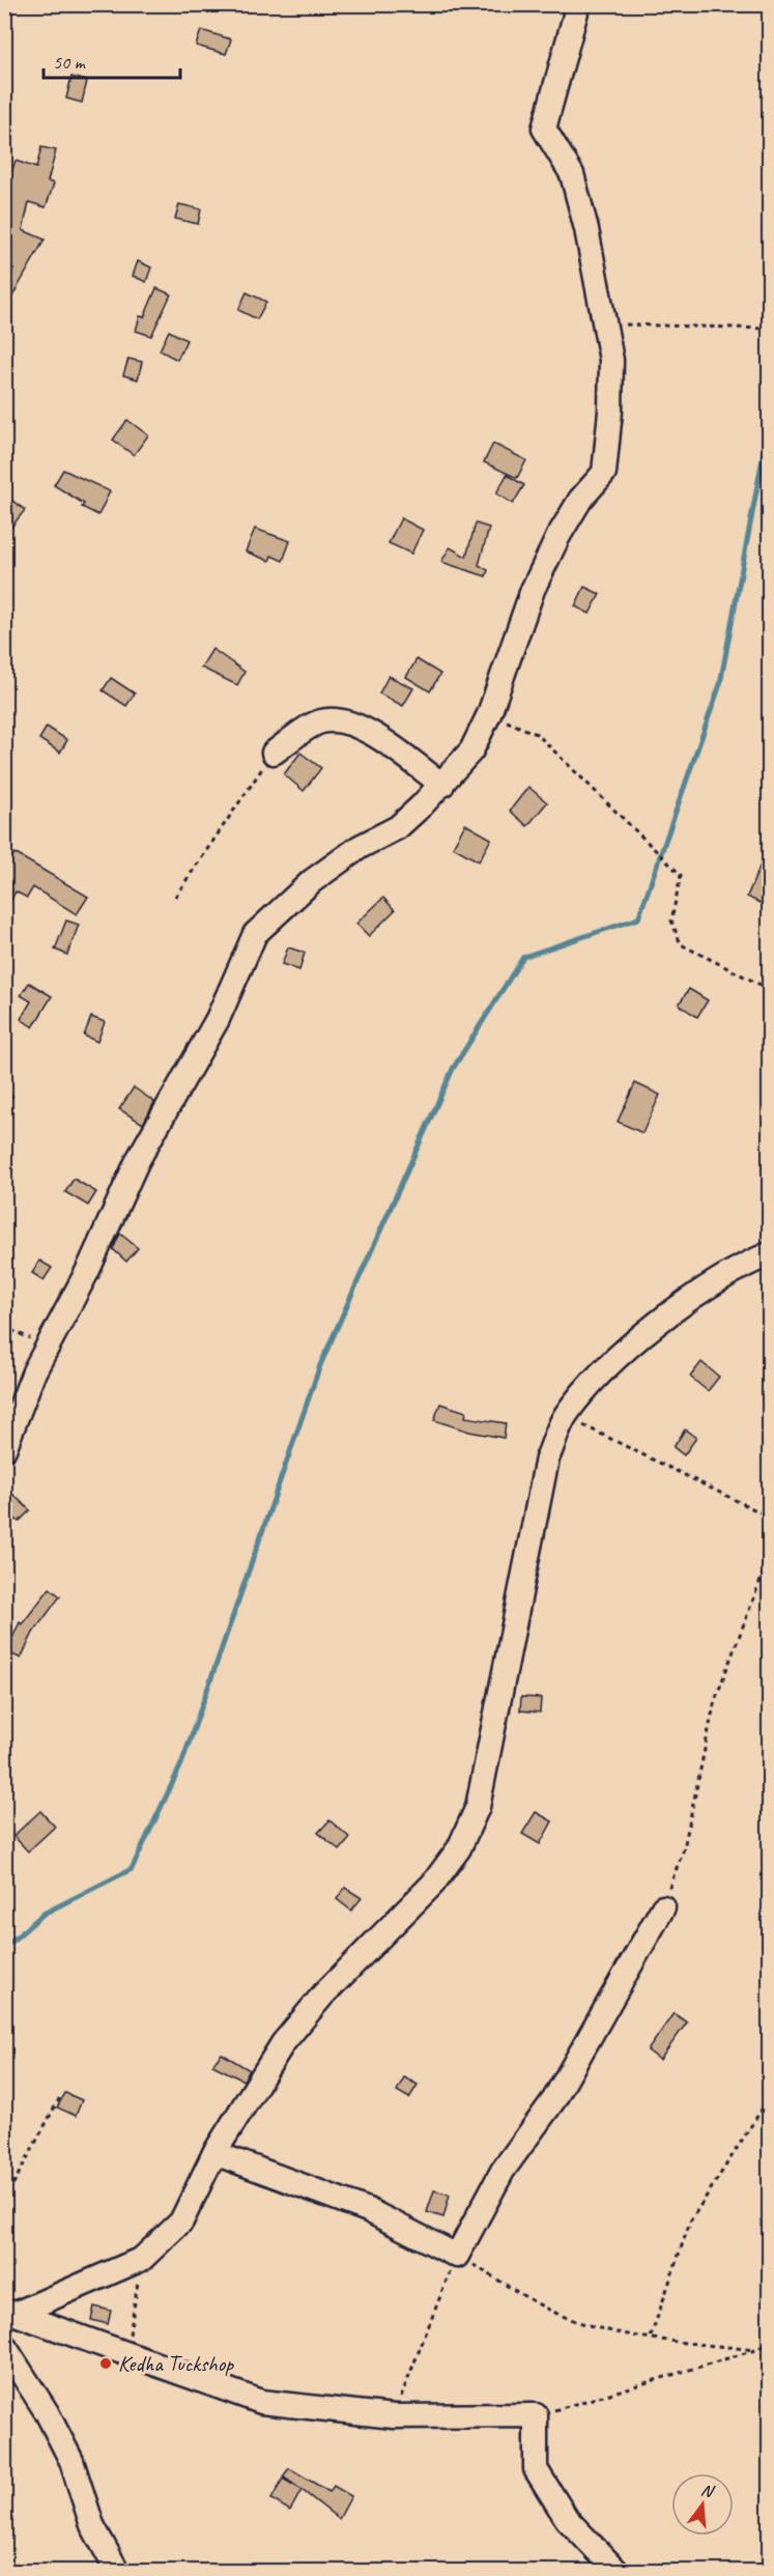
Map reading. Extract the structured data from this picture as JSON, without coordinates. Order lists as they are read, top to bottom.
{
  "places": ["Kedha Tuckshop"],
  "scale_bar": "50 m",
  "north": "top"
}
